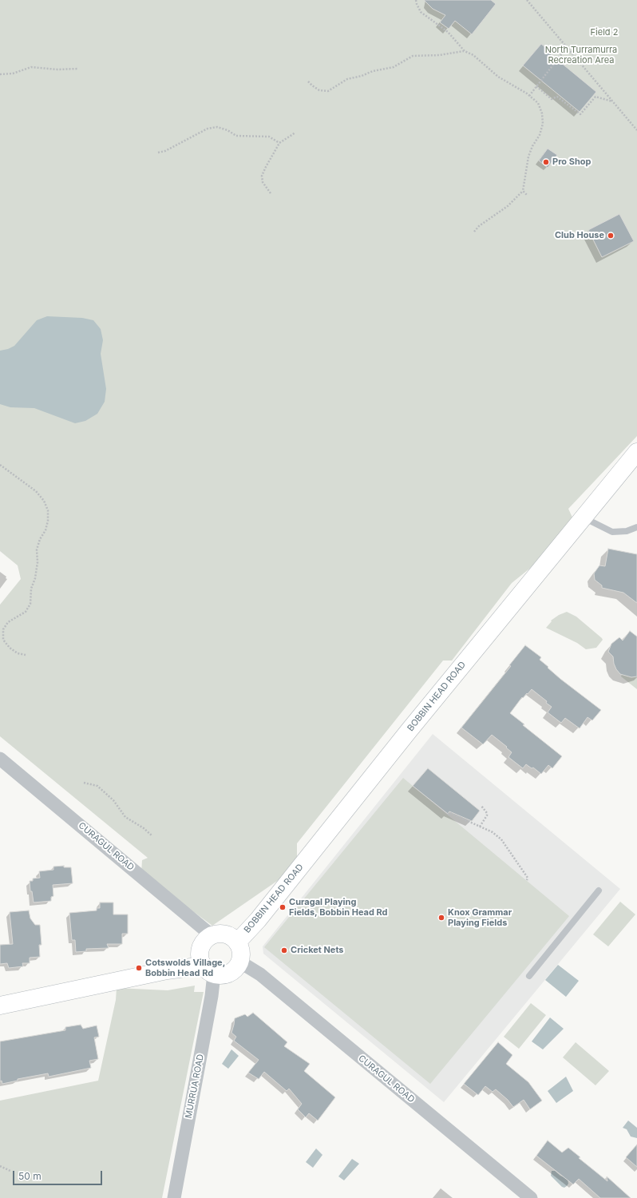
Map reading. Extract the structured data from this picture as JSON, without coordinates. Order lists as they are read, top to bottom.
{
  "streets": {
    "main road": ["BOBBIN HEAD ROAD"],
    "street": ["CURAGUL ROAD", "MURRUA ROAD"]
  },
  "crossings": [
    ["BOBBIN HEAD ROAD", "CURAGUL ROAD"],
    ["BOBBIN HEAD ROAD", "MURRUA ROAD"],
    ["CURAGUL ROAD", "MURRUA ROAD"]
  ],
  "parks": ["Field 2", "North Turramurra Recreation Area"],
  "places": [
    "Pro Shop",
    "Club House",
    "Curagal Playing Fields, Bobbin Head Rd",
    "Knox Grammar Playing Fields",
    "Cricket Nets",
    "Cotswolds Village, Bobbin Head Rd"
  ],
  "scale_bar": "50 m"
}
